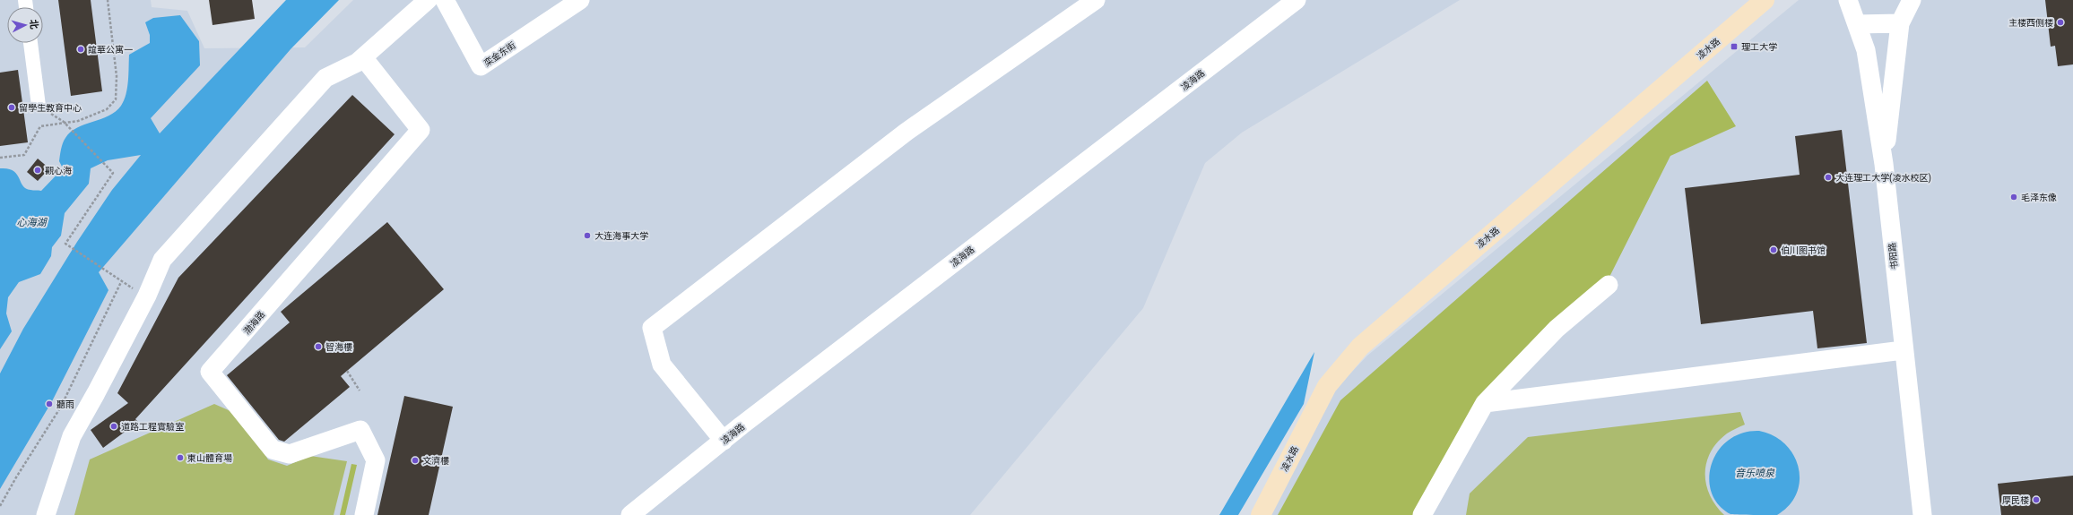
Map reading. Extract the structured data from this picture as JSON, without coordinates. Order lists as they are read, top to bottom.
{
  "streets": {
    "main road": ["凌水路"],
    "street": [
      "栾金东街",
      "凌海路",
      "书阳路",
      "渤海路"
    ]
  },
  "water": ["心海湖", "音乐喷泉"],
  "places": {
    "other": [
      "主楼西侧楼",
      "誼華公寓一",
      "留學生教育中心",
      "觀心海",
      "大连理工大学(凌水校区)",
      "毛泽东像",
      "大连海事大学",
      "伯川图书馆",
      "智海樓",
      "聽雨",
      "道路工程實驗室",
      "東山體育場",
      "文濟樓",
      "厚民楼"
    ],
    "transit": ["理工大学"]
  },
  "north": "right"
}
